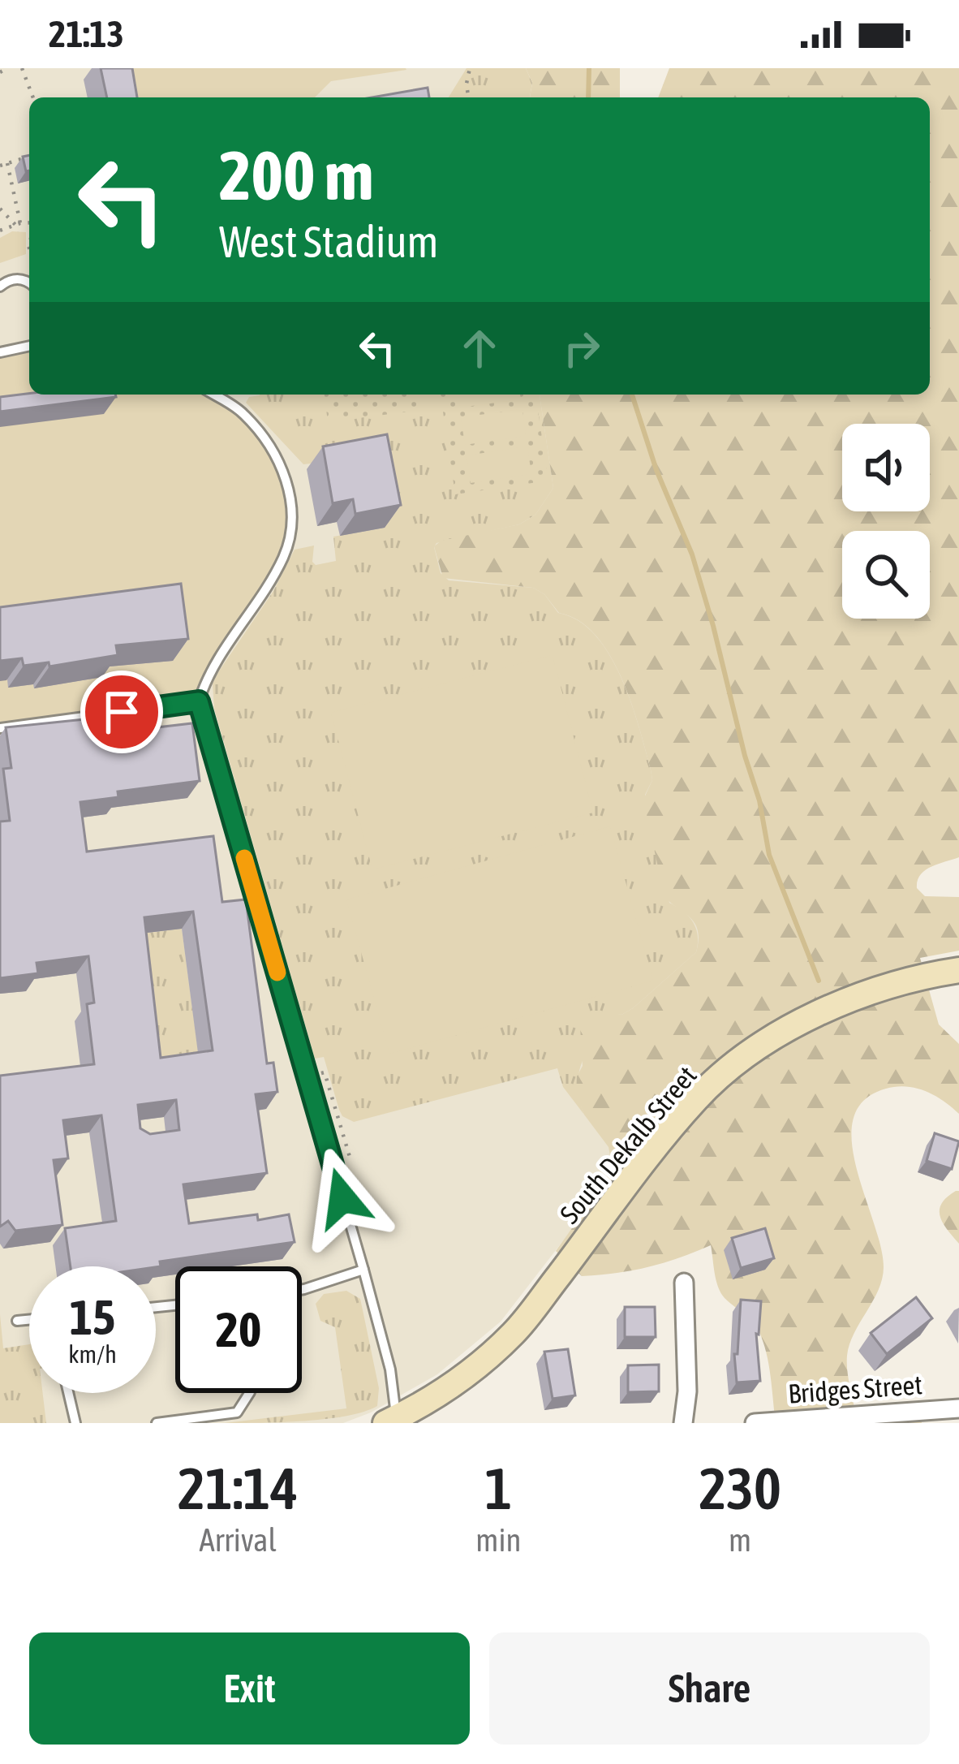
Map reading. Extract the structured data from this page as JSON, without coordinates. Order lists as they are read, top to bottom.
{
  "streets": {
    "main road": ["South Dekalb Street"],
    "street": ["Bridges Street"]
  },
  "page": {
    "status": "21:13",
    "turn": ["200 m", "West Stadium"],
    "speed": "15 km/h",
    "limit": "20",
    "eta": [
      "21:14",
      "Arrival",
      "1",
      "min",
      "230",
      "m"
    ],
    "buttons": ["Exit", "Share"]
  }
}
